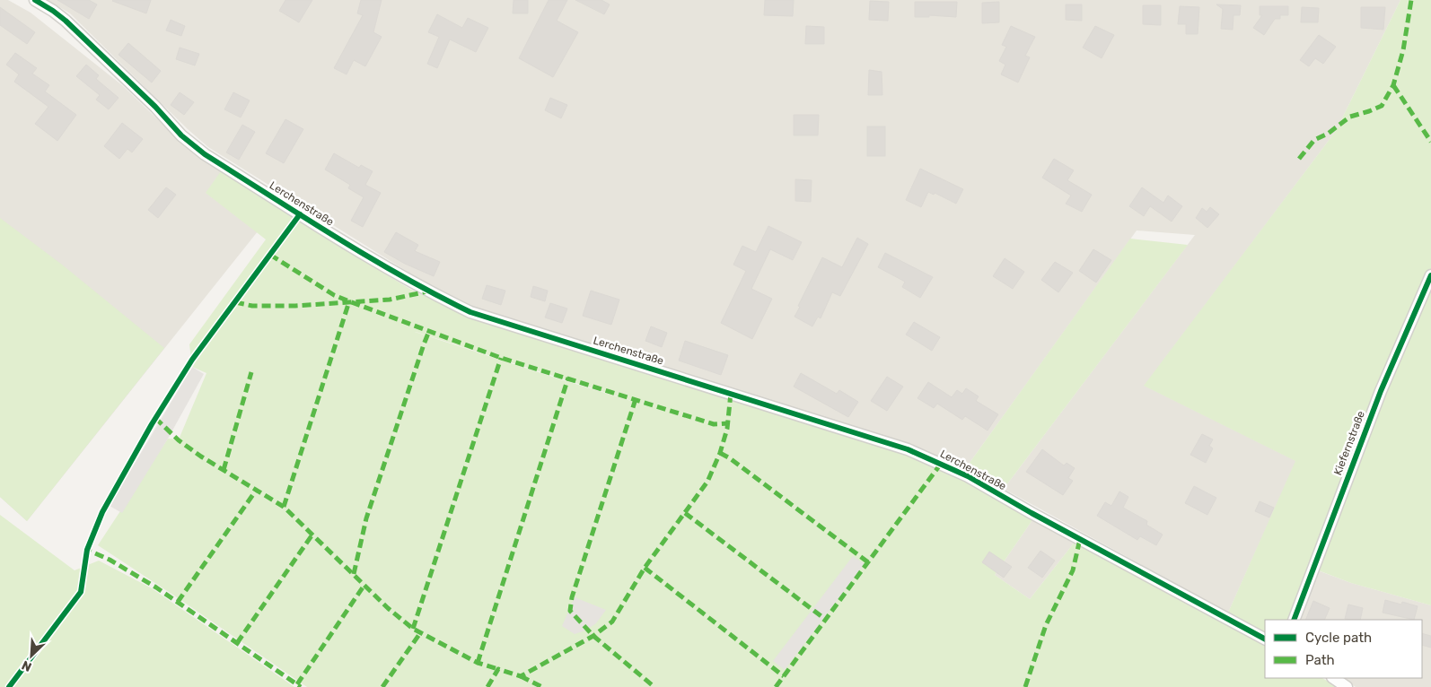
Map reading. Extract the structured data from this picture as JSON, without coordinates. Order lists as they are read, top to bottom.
{
  "streets": {
    "street": ["Lerchenstraße", "Kiefernstraße"]
  },
  "legend": ["Cycle path", "Path"],
  "north": "bottom left"
}
